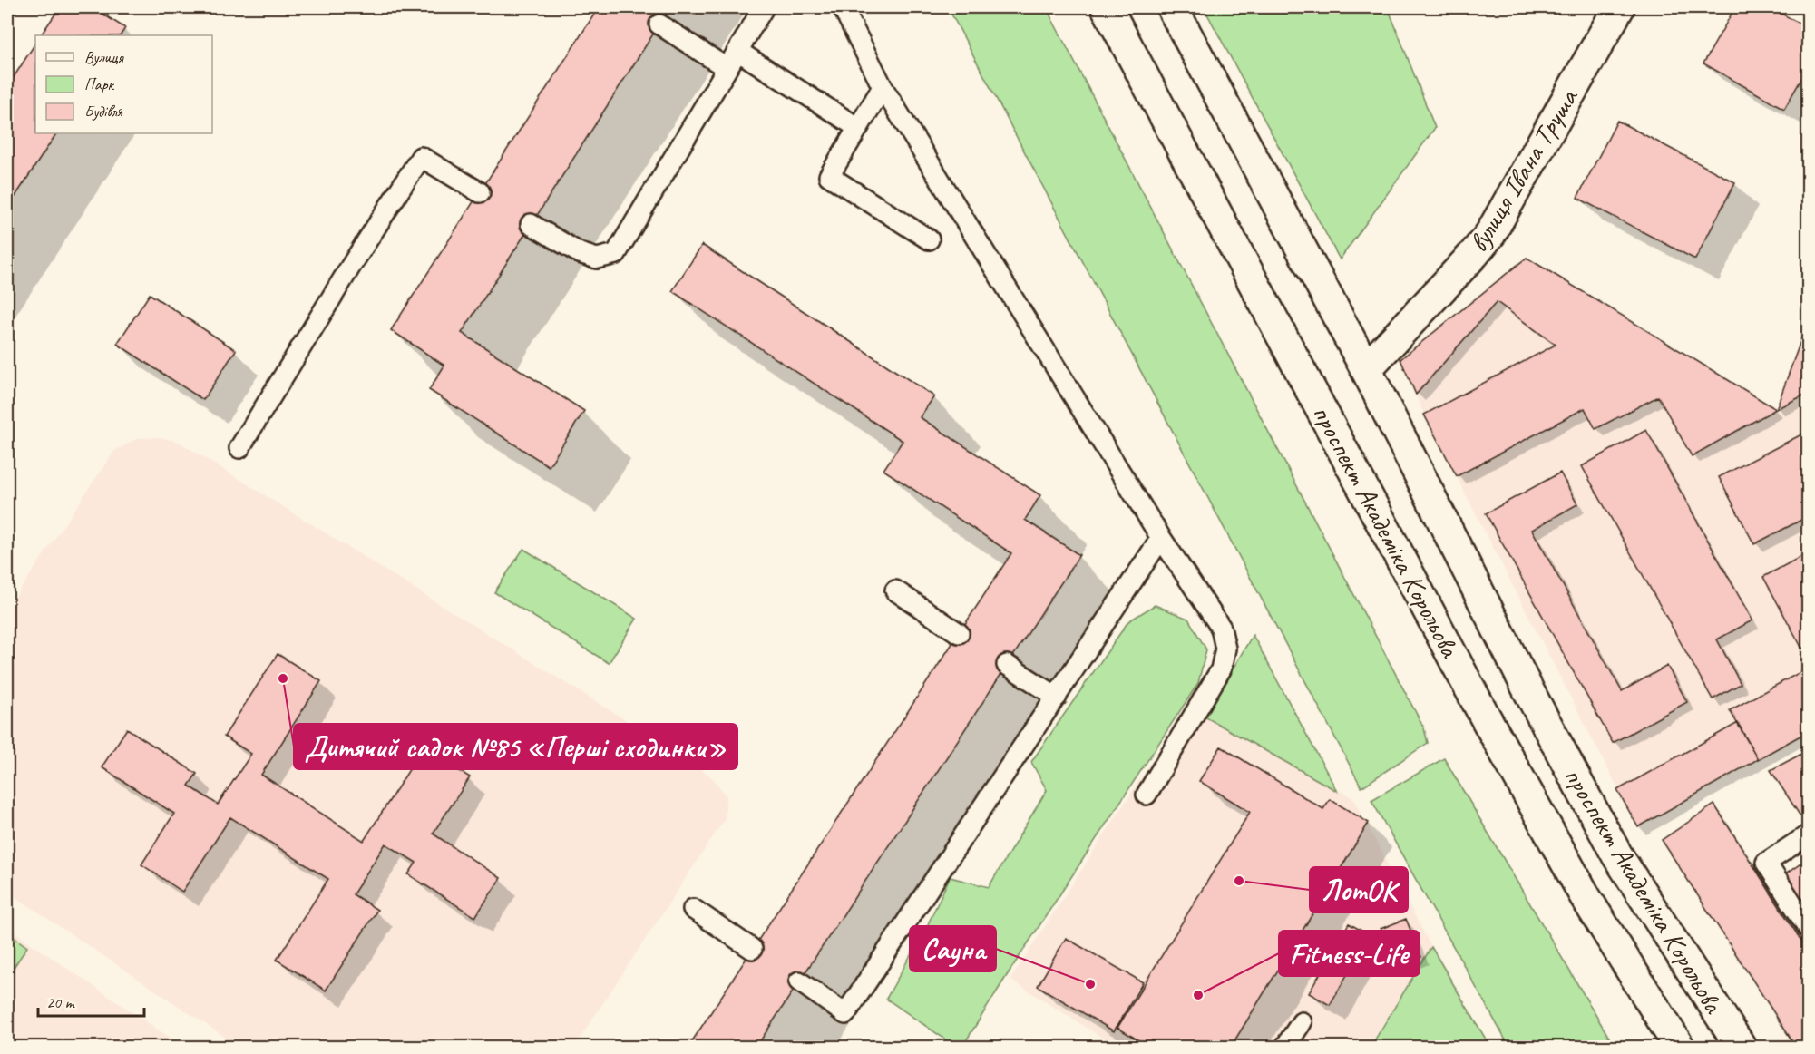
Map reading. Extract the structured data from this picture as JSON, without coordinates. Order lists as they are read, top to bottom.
{
  "streets": {
    "main road": ["вулиця Івана Труша", "проспект Академіка Корольова"]
  },
  "crossings": [
    ["вулиця Івана Труша", "проспект Академіка Корольова"]
  ],
  "places": [
    "Дитячий садок №85 «Перші сходинки»",
    "ЛотОК",
    "Сауна",
    "Fitness-Life"
  ],
  "legend": ["Вулиця", "Парк", "Будівля"],
  "scale_bar": "20 m"
}
